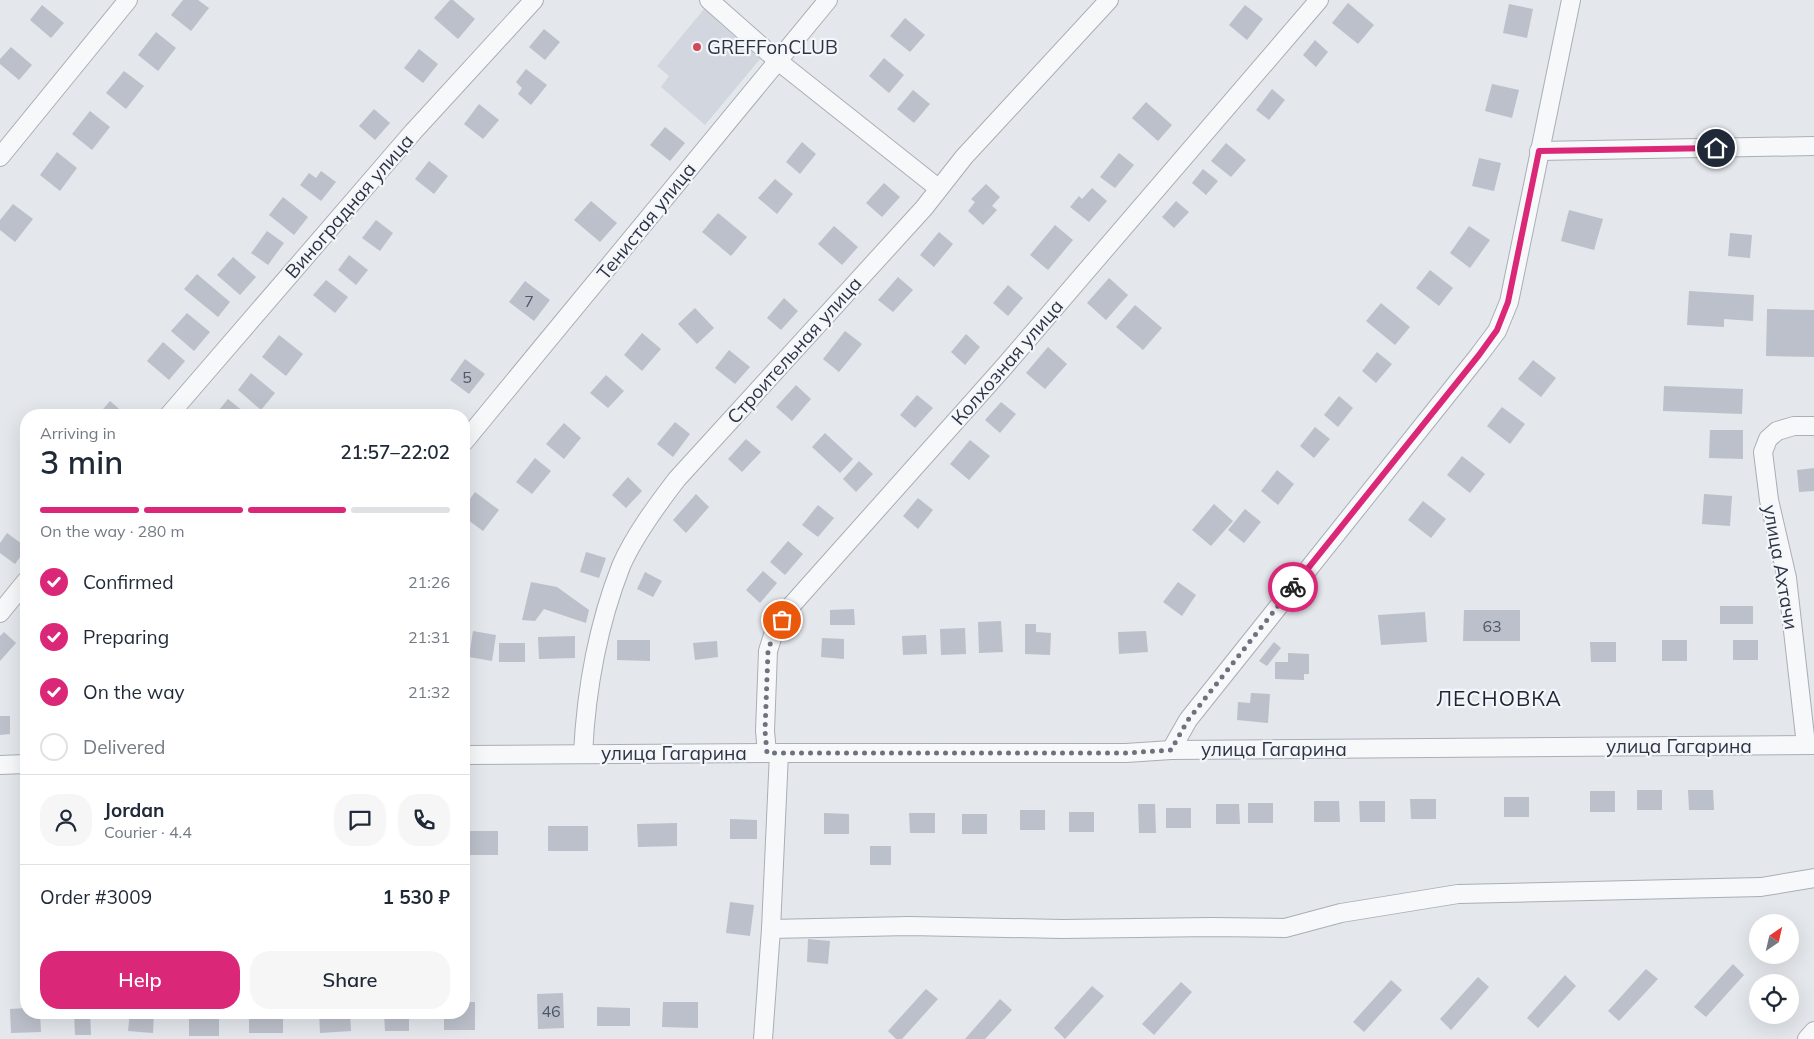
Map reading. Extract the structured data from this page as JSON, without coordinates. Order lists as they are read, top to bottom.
{
  "streets": {
    "street": [
      "Виноградная улица",
      "Тенистая улица",
      "Строительная улица",
      "Колхозная улица",
      "улица Ахтачи",
      "улица Гагарина"
    ]
  },
  "crossings": [
    ["Строительная улица", "улица Гагарина"],
    ["Колхозная улица", "улица Гагарина"],
    ["улица Ахтачи", "улица Гагарина"]
  ],
  "districts": ["ЛЕСНОВКА"],
  "places": ["GREFFonCLUB"],
  "house_numbers": [
    "7",
    "5",
    "63",
    "46"
  ],
  "north": "top right",
  "page": {
    "heading": ["3 min", "Arriving in", "21:57–22:02"],
    "panel": [
      "Jordan",
      "Courier · 4.4",
      "Order #3009",
      "1 530 ₽"
    ],
    "bar": "On the way · 280 m",
    "list": [
      ["Confirmed", "21:26"],
      ["Preparing", "21:31"],
      ["On the way", "21:32"],
      "Delivered"
    ],
    "buttons": ["Help", "Share"]
  }
}
